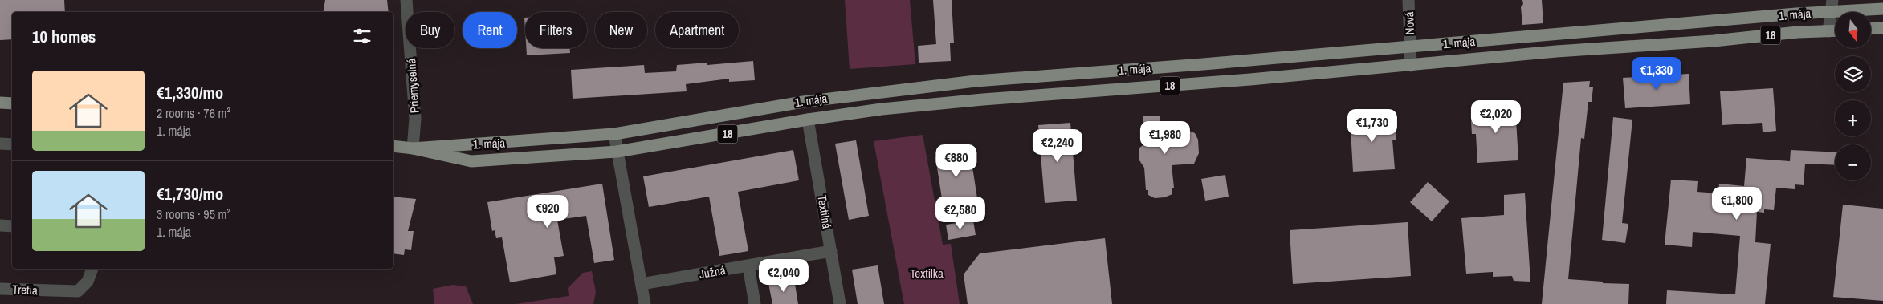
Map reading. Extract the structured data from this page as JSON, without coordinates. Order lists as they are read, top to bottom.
{
  "streets": {
    "main road": ["1. mája", "18"],
    "street": [
      "Nová",
      "Priemyselná",
      "Textilná",
      "Južná",
      "Tretia"
    ]
  },
  "crossings": [
    ["1. mája", "Nová"],
    ["1. mája", "Priemyselná"],
    ["1. mája", "Textilná"],
    ["Textilná", "Južná"]
  ],
  "parks": ["Textilka"],
  "north": "bottom",
  "page": {
    "map_buttons": ["+", "−"],
    "chip": [
      "Buy",
      "Rent",
      "Filters",
      "New",
      "Apartment"
    ],
    "heading": "10 homes",
    "price": [
      "€1,330",
      "€2,020",
      "€1,730",
      "€1,980",
      "€2,240",
      "€880",
      "€1,800",
      "€920",
      "€2,580",
      "€2,040"
    ],
    "list": [
      {
        "name": "€1,330/mo",
        "note": "2 rooms · 76 m² · 1. mája"
      },
      {
        "name": "€1,730/mo",
        "note": "3 rooms · 95 m² · 1. mája"
      }
    ]
  }
}
